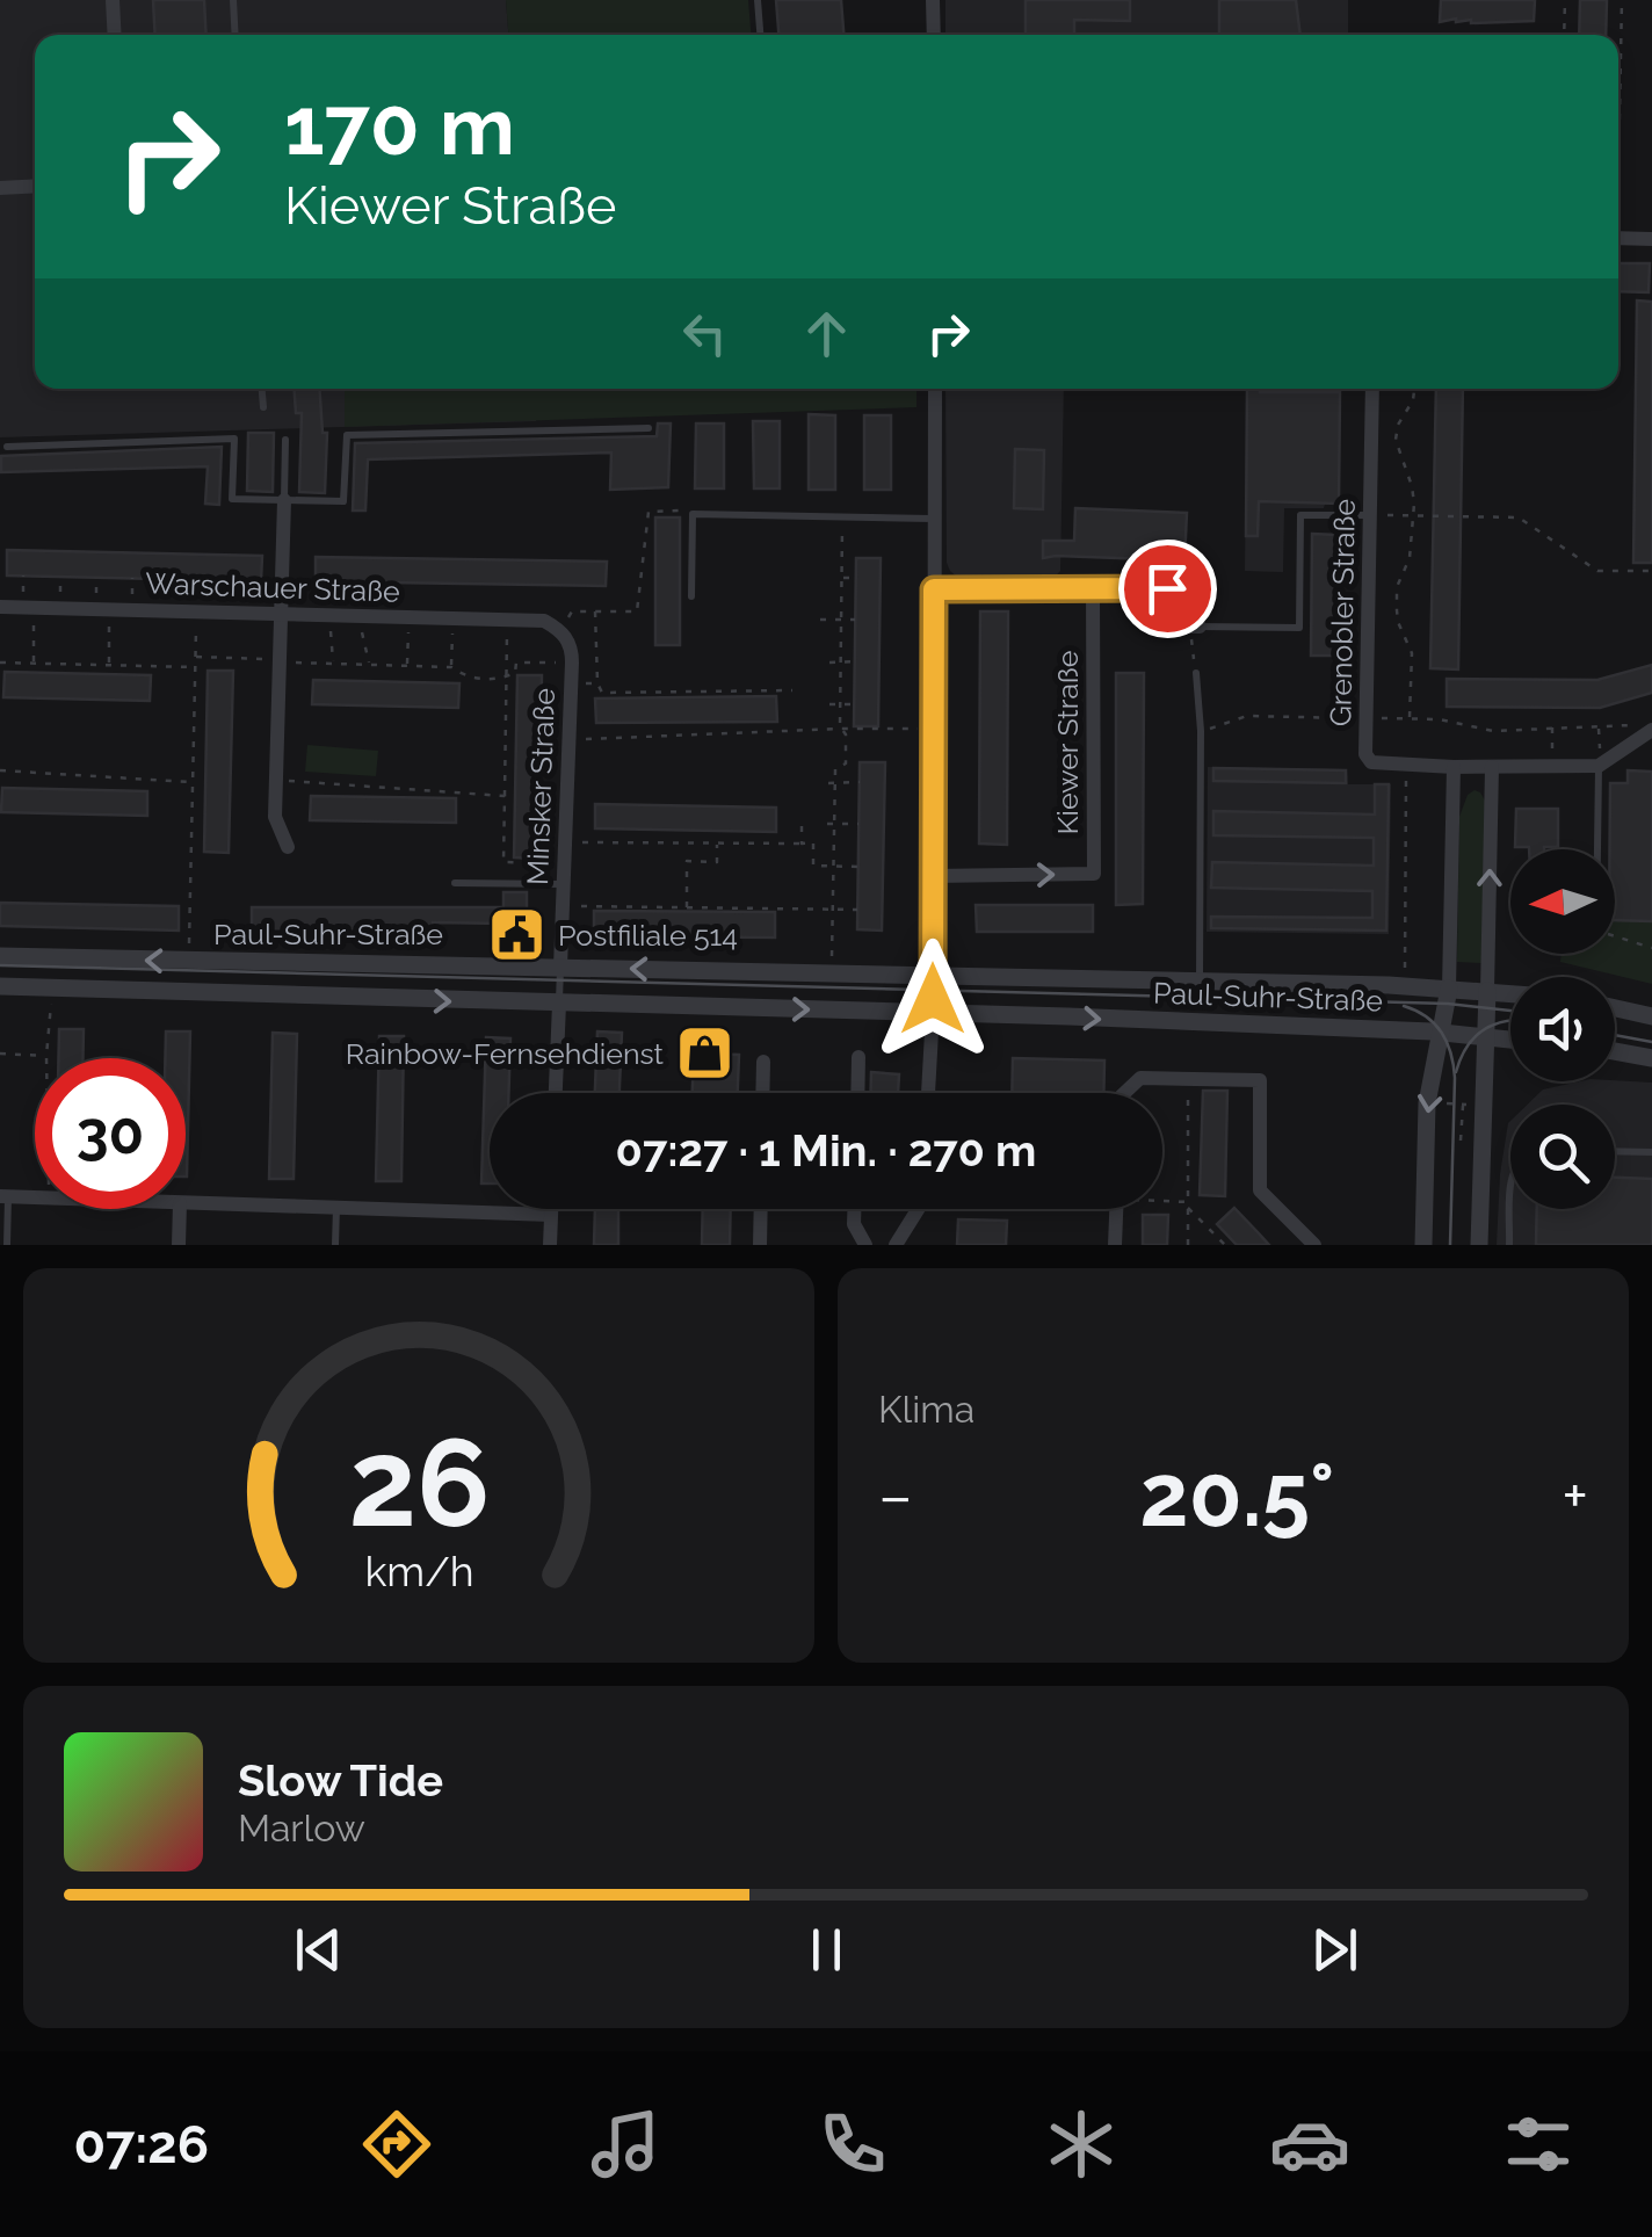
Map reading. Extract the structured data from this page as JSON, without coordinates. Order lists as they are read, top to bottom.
{
  "streets": {
    "street": [
      "Warschauer Straße",
      "Grenobler Straße",
      "Kiewer Straße",
      "Minsker Straße",
      "Paul-Suhr-Straße"
    ]
  },
  "crossings": [
    ["Warschauer Straße", "Minsker Straße"],
    ["Minsker Straße", "Paul-Suhr-Straße"]
  ],
  "places": {
    "public building": ["Postfiliale 514"],
    "shop": ["Rainbow-Fernsehdienst"]
  },
  "north": "left",
  "page": {
    "turn": ["170 m", "Kiewer Straße"],
    "limit": "30",
    "trip": "07:27 · 1 Min. · 270 m",
    "tile": "Klima",
    "heat": ["−", "20.5°", "+"],
    "song": ["Slow Tide", "Marlow"],
    "tabs": "07:26",
    "gauge": ["26", "km/h"]
  }
}
